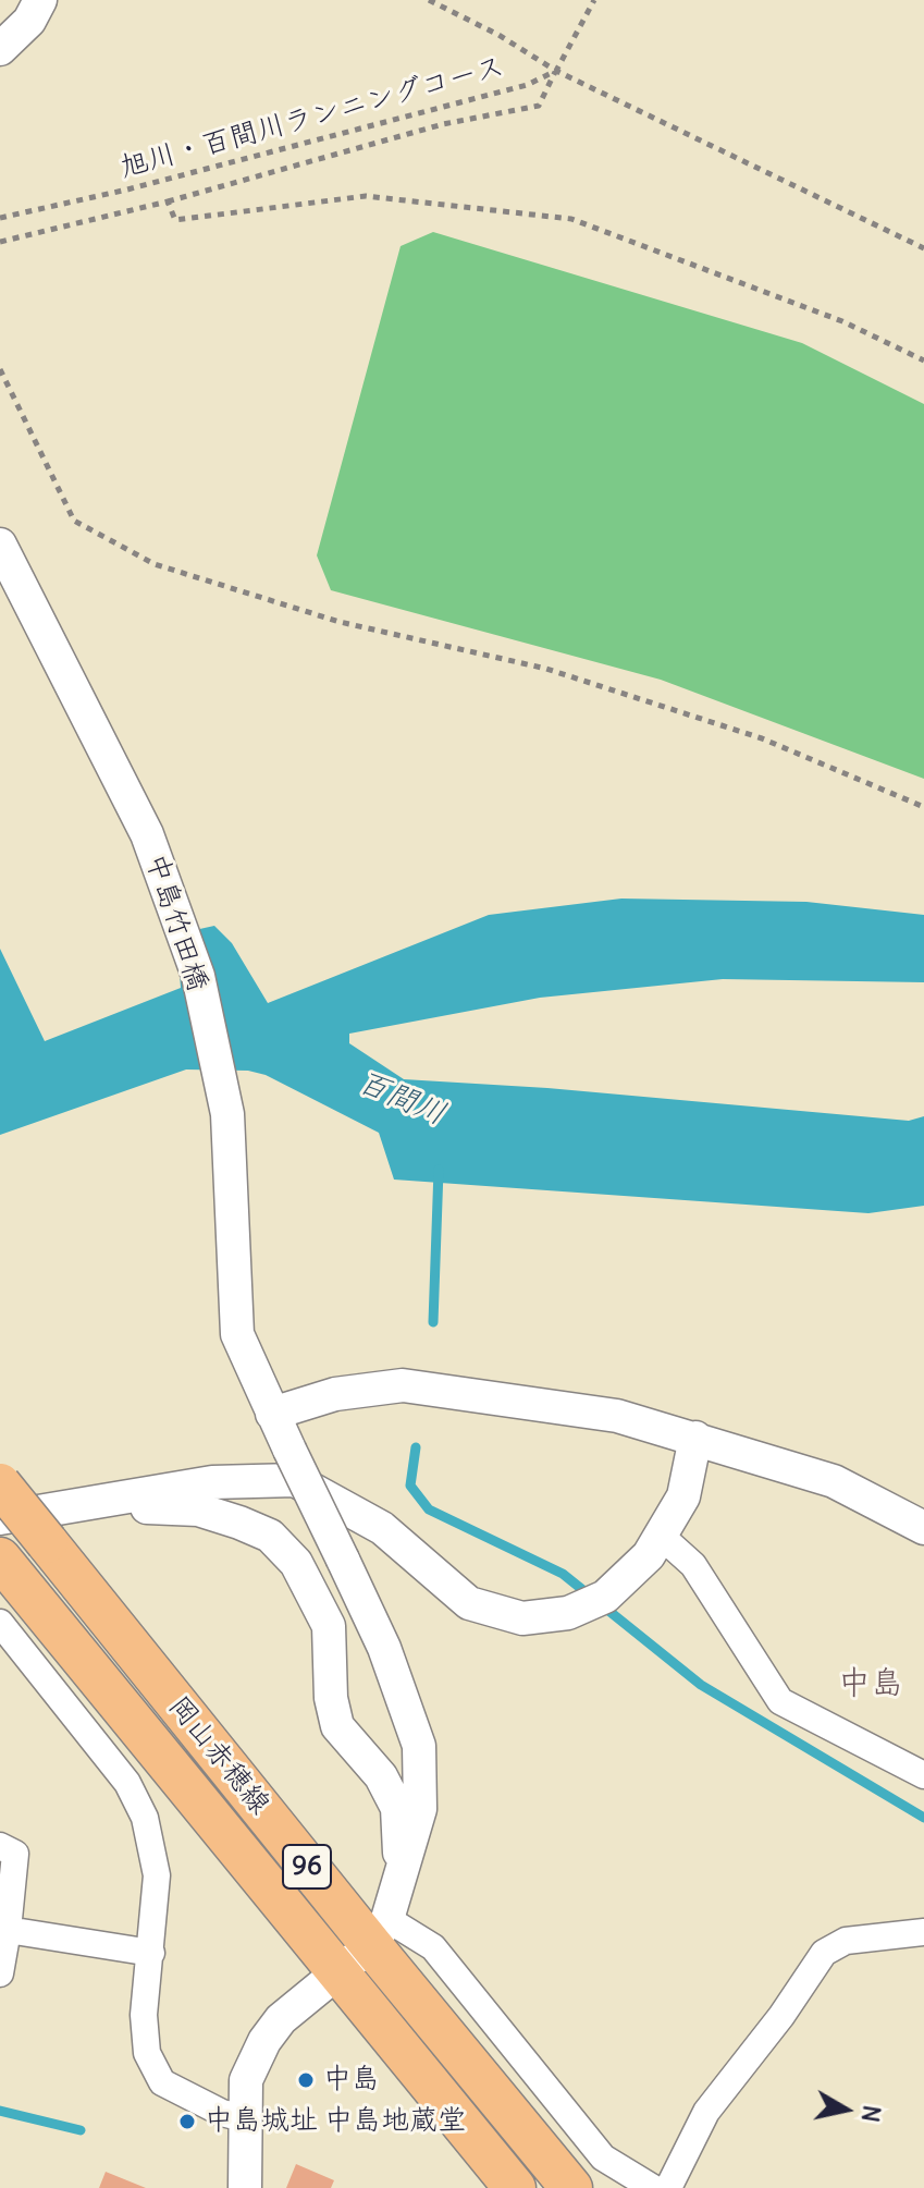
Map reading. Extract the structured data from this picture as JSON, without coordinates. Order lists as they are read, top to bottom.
{
  "streets": {
    "main road": ["岡山赤穂線", "96"],
    "street": ["中島竹田橋"],
    "path": ["旭川・百間川ランニングコース"]
  },
  "districts": ["中島"],
  "water": ["百間川"],
  "places": ["中島", "中島城址 中島地蔵堂"],
  "north": "right"
}
